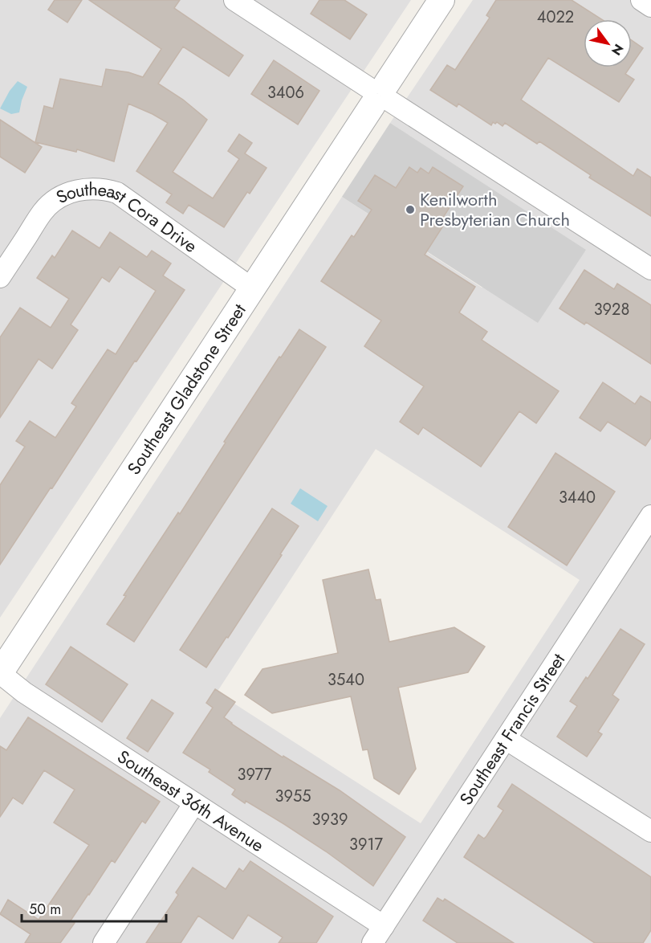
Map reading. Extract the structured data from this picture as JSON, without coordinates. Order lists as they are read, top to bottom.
{
  "streets": {
    "street": [
      "Southeast Cora Drive",
      "Southeast Gladstone Street",
      "Southeast Francis Street",
      "Southeast 36th Avenue"
    ]
  },
  "crossings": [
    ["Southeast Cora Drive", "Southeast Gladstone Street"],
    ["Southeast Gladstone Street", "Southeast 36th Avenue"],
    ["Southeast Francis Street", "Southeast 36th Avenue"]
  ],
  "places": ["Kenilworth Presbyterian Church"],
  "house_numbers": [
    "4022",
    "3406",
    "3928",
    "3440",
    "3540",
    "3977",
    "3955",
    "3939",
    "3917"
  ],
  "scale_bar": "50 m",
  "north": "bottom right"
}
